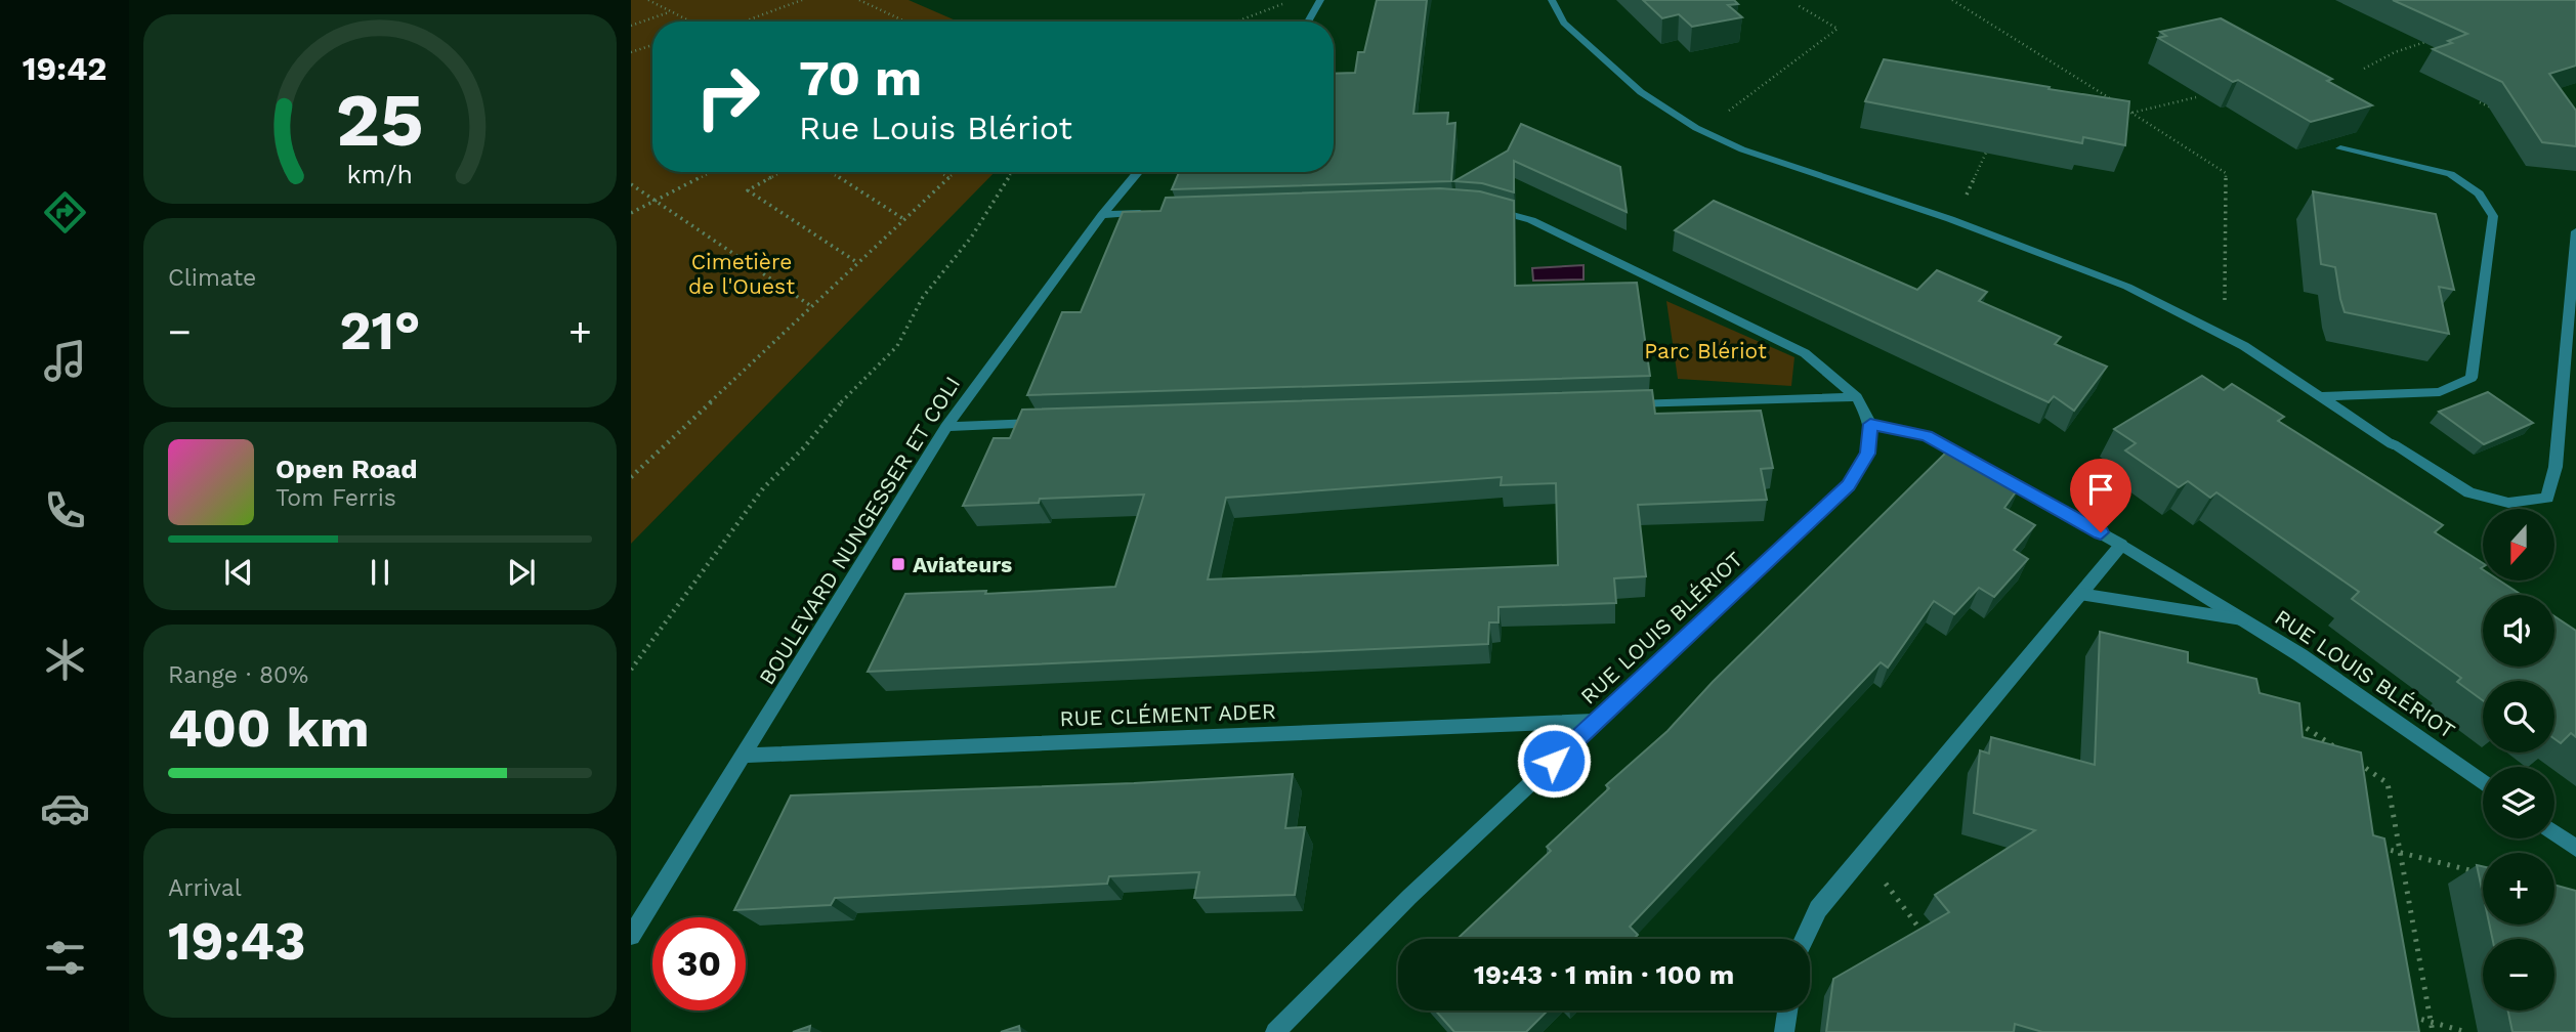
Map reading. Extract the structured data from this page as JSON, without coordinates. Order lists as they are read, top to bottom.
{
  "streets": {
    "street": ["BOULEVARD NUNGESSER ET COLI", "RUE LOUIS BLÉRIOT", "RUE CLÉMENT ADER"]
  },
  "crossings": [
    ["BOULEVARD NUNGESSER ET COLI", "RUE CLÉMENT ADER"],
    ["RUE LOUIS BLÉRIOT", "RUE CLÉMENT ADER"]
  ],
  "parks": ["Cimetière de l'Ouest", "Parc Blériot"],
  "places": {
    "transit": ["Aviateurs"]
  },
  "north": "bottom",
  "page": {
    "tabs": "19:42",
    "turn": ["70 m", "Rue Louis Blériot"],
    "tile": [
      "Climate",
      ["Range · 80%", "400 km"],
      ["Arrival", "19:43"]
    ],
    "heat": ["−", "21°", "+"],
    "song": ["Open Road", "Tom Ferris"],
    "map_buttons": ["+", "−"],
    "limit": "30",
    "trip": "19:43 · 1 min · 100 m",
    "gauge": ["25", "km/h"]
  }
}
